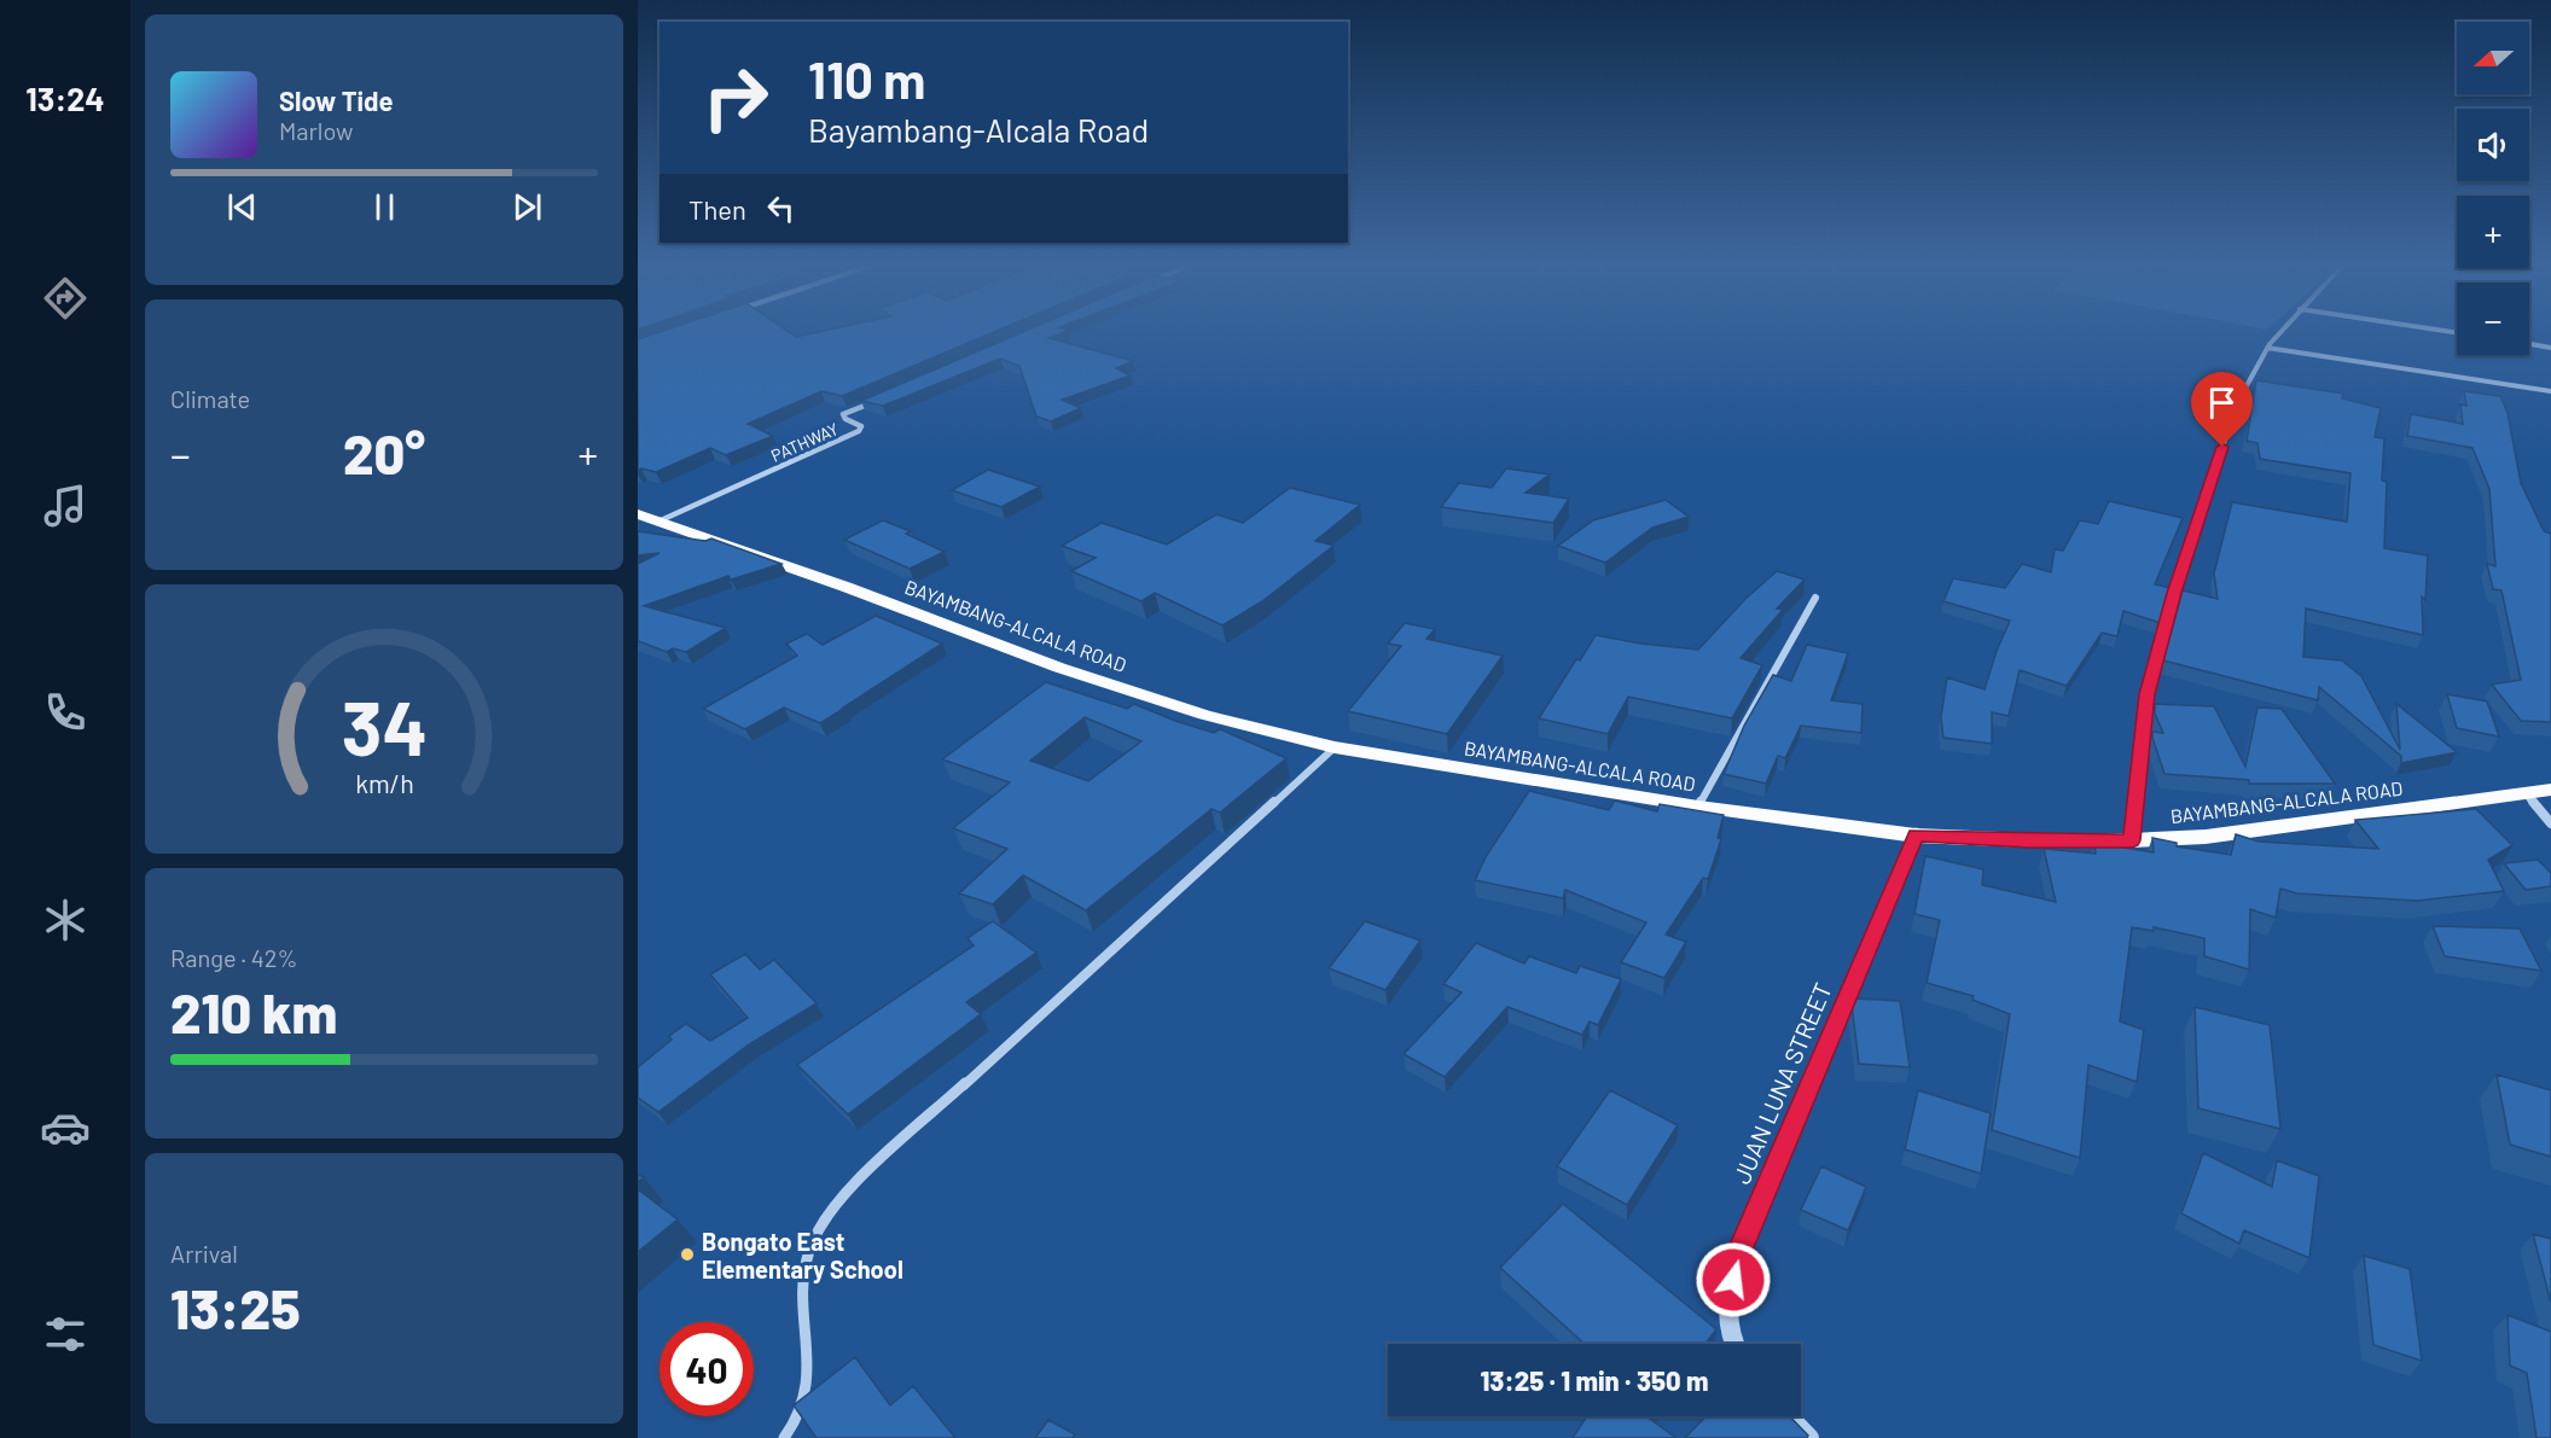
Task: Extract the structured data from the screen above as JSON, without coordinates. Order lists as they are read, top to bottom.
{
  "streets": {
    "main road": ["BAYAMBANG-ALCALA ROAD"],
    "street": ["PATHWAY", "JUAN LUNA STREET"]
  },
  "crossings": [
    ["PATHWAY", "BAYAMBANG-ALCALA ROAD"],
    ["BAYAMBANG-ALCALA ROAD", "JUAN LUNA STREET"]
  ],
  "places": ["Bongato East Elementary School"],
  "north": "left",
  "page": {
    "tabs": "13:24",
    "map_buttons": ["+", "−"],
    "turn": ["110 m", "Bayambang-Alcala Road"],
    "song": ["Slow Tide", "Marlow"],
    "then": "Then",
    "tile": [
      "Climate",
      ["Range · 42%", "210 km"],
      ["Arrival", "13:25"]
    ],
    "heat": ["−", "20°", "+"],
    "limit": "40",
    "trip": "13:25 · 1 min · 350 m",
    "gauge": ["34", "km/h"]
  }
}
